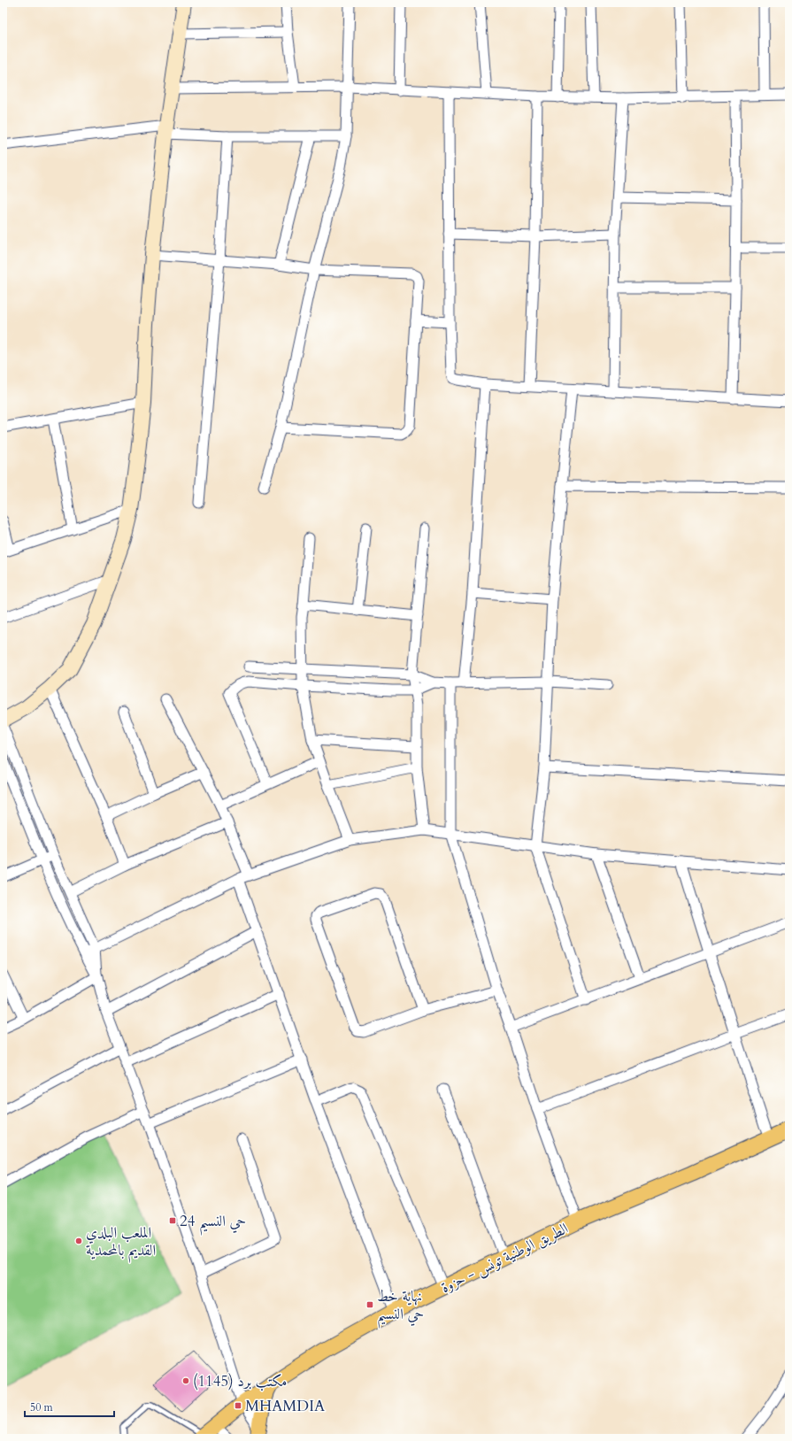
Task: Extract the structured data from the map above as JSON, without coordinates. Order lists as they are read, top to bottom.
{
  "streets": {
    "main road": ["الطريق الوطنية تونس - حزوة"]
  },
  "places": {
    "transit": ["حي النسيم 24", "نهاية خط حي النسيم", "MHAMDIA"],
    "other": ["الملعب البلدي القديم بالمحمدية", "مكتب برد (1145)"]
  },
  "scale_bar": "50 m"
}
